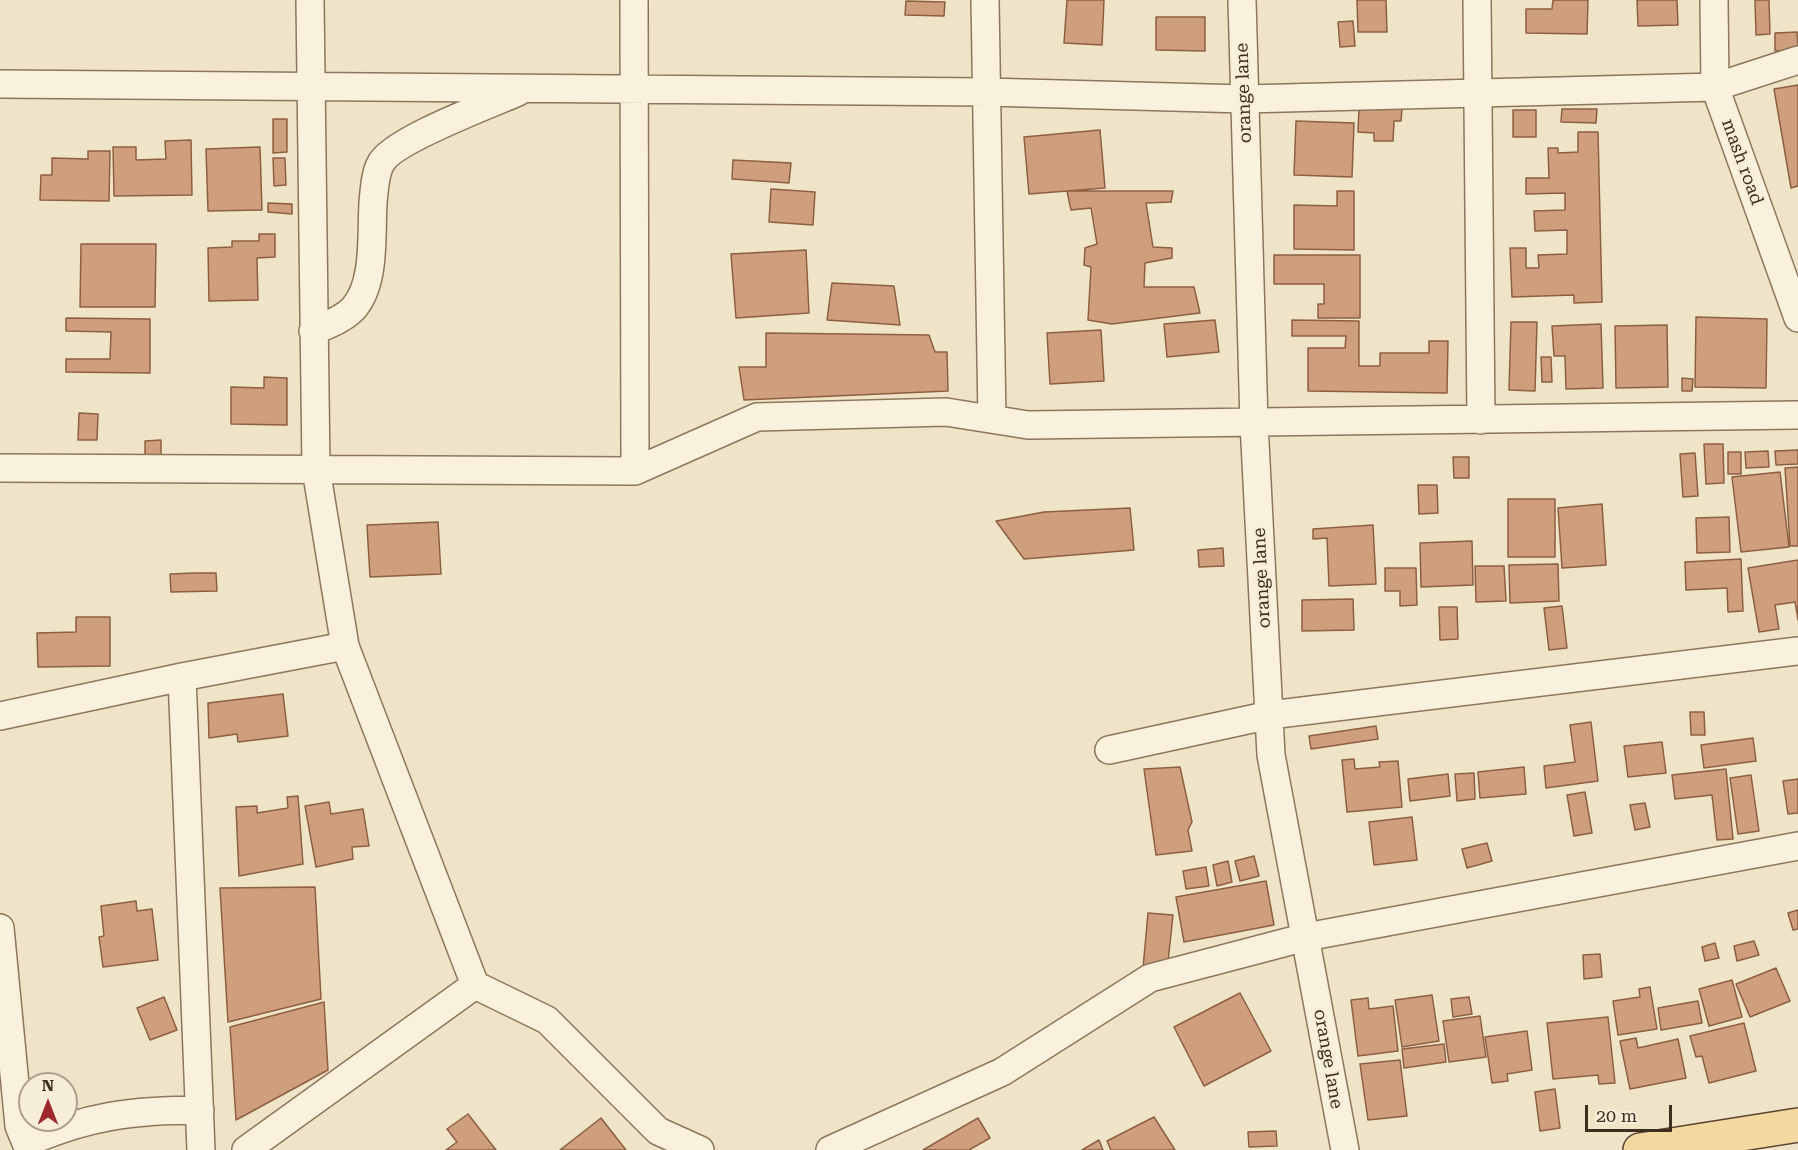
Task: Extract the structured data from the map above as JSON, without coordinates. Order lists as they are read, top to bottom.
{
  "streets": {
    "street": ["orange lane", "mash road"]
  },
  "scale_bar": "20 m",
  "north": "top"
}
